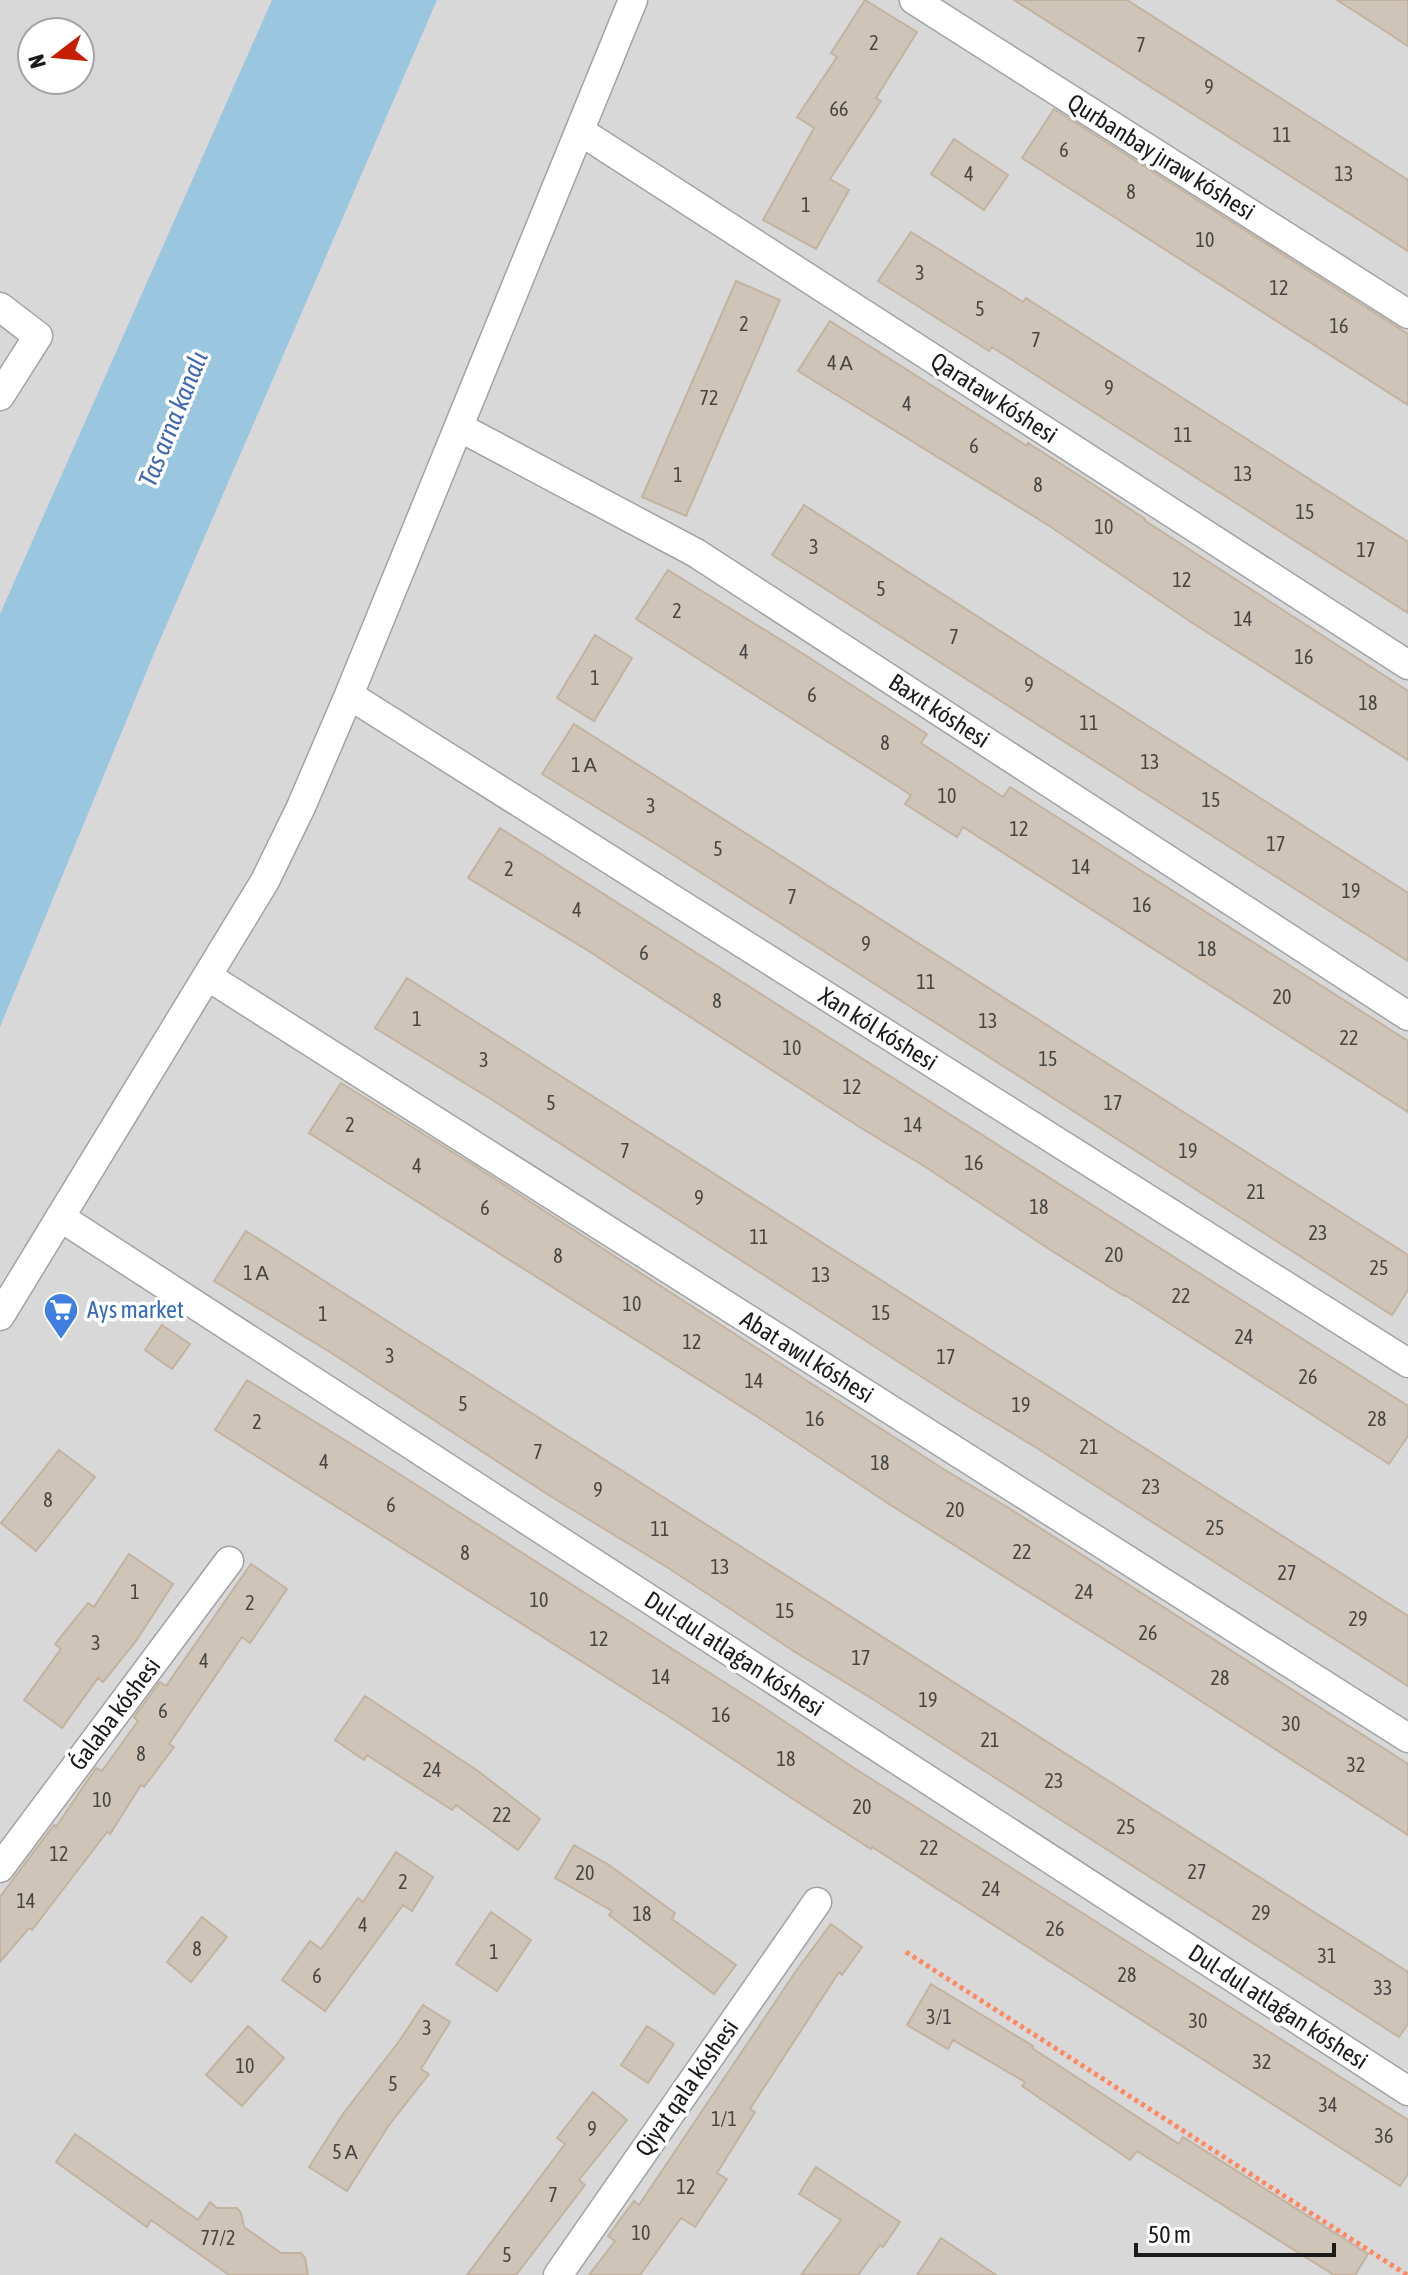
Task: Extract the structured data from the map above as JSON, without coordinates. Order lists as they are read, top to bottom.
{
  "streets": {
    "street": [
      "Qurbanbay jıraw kóshesi",
      "Qarataw kóshesi",
      "Baxıt kóshesi",
      "Xan kól kóshesi",
      "Abat awıl kóshesi",
      "Dul-dul atlaǵan kóshesi",
      "Ǵalaba kóshesi",
      "Qiyat qala kóshesi"
    ]
  },
  "water": ["Tas arna kanalı"],
  "places": {
    "supermarket": ["Ays market"]
  },
  "house_numbers": [
    "2",
    "7",
    "9",
    "66",
    "11",
    "6",
    "4",
    "13",
    "8",
    "1",
    "10",
    "3",
    "12",
    "5",
    "2",
    "16",
    "7",
    "4 А",
    "9",
    "72",
    "4",
    "11",
    "6",
    "13",
    "1",
    "8",
    "15",
    "10",
    "3",
    "17",
    "12",
    "5",
    "2",
    "14",
    "7",
    "4",
    "16",
    "1",
    "9",
    "6",
    "18",
    "11",
    "8",
    "13",
    "1 А",
    "10",
    "15",
    "3",
    "12",
    "17",
    "5",
    "14",
    "2",
    "19",
    "7",
    "16",
    "4",
    "9",
    "18",
    "6",
    "11",
    "20",
    "8",
    "1",
    "13",
    "22",
    "10",
    "15",
    "3",
    "12",
    "5",
    "17",
    "2",
    "14",
    "7",
    "19",
    "16",
    "4",
    "21",
    "9",
    "18",
    "6",
    "23",
    "11",
    "20",
    "8",
    "25",
    "1 А",
    "13",
    "22",
    "10",
    "15",
    "1",
    "24",
    "12",
    "3",
    "17",
    "26",
    "14",
    "5",
    "19",
    "16",
    "28",
    "2",
    "21",
    "7",
    "4",
    "18",
    "23",
    "9",
    "8",
    "6",
    "20",
    "25",
    "11",
    "22",
    "8",
    "13",
    "27",
    "1",
    "24",
    "10",
    "2",
    "15",
    "29",
    "26",
    "12",
    "3",
    "17",
    "4",
    "14",
    "28",
    "19",
    "6",
    "16",
    "30",
    "21",
    "8",
    "18",
    "32",
    "24",
    "23",
    "10",
    "20",
    "22",
    "25",
    "22",
    "12",
    "27",
    "20",
    "2",
    "24",
    "14",
    "29",
    "18",
    "4",
    "26",
    "8",
    "1",
    "31",
    "28",
    "6",
    "33",
    "3/1",
    "30",
    "3",
    "32",
    "10",
    "5",
    "34",
    "1/1",
    "9",
    "36",
    "5 А",
    "12",
    "7",
    "10",
    "77/2",
    "5"
  ],
  "scale_bar": "50 m",
  "north": "left"
}
